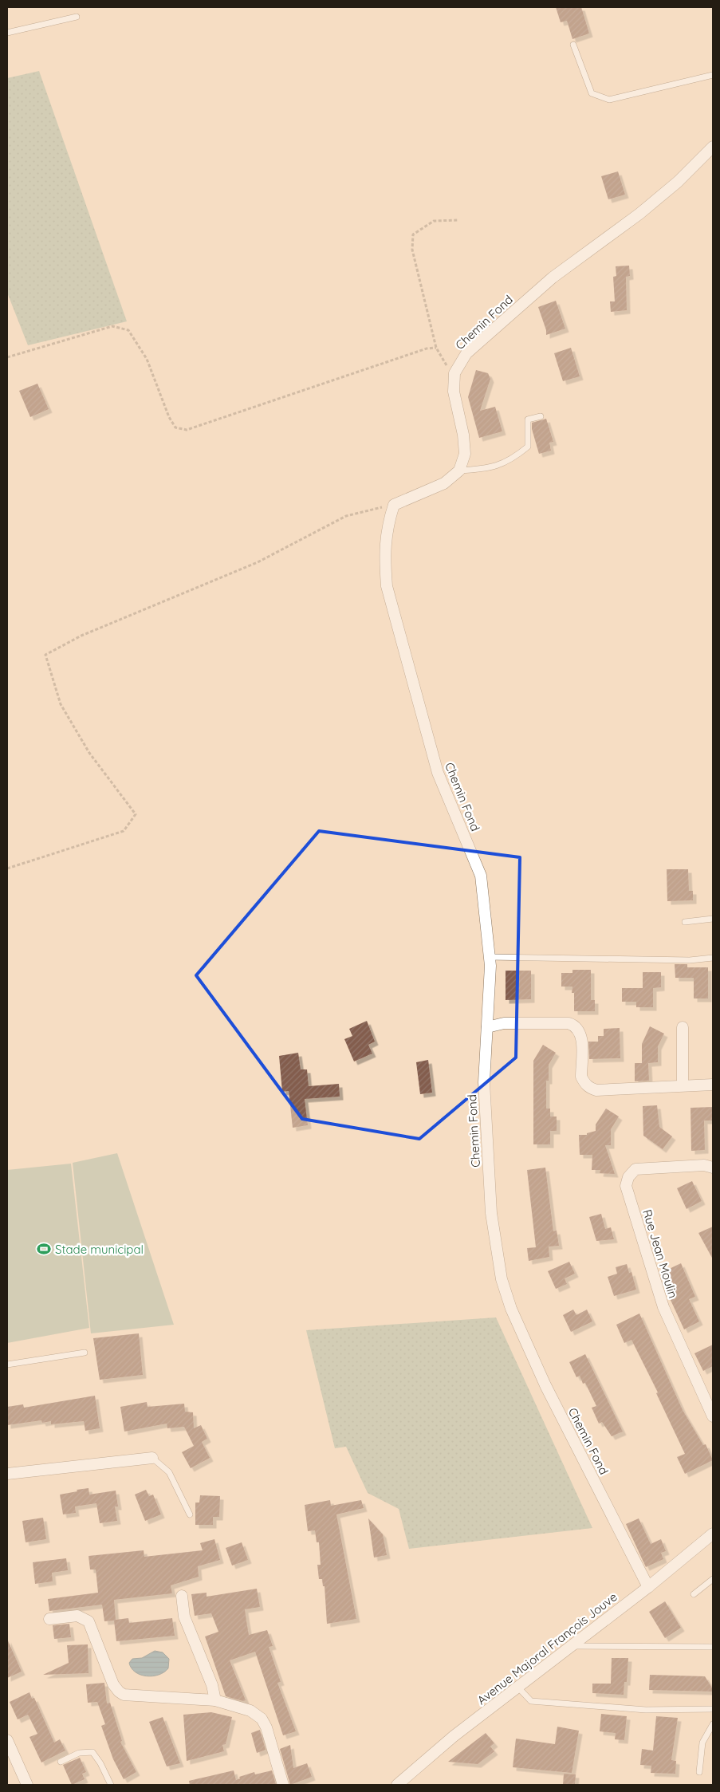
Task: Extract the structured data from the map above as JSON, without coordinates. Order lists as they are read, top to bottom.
{
  "streets": {
    "street": ["Chemin Fond", "Rue Jean Moulin", "Avenue Majoral François Jouve"]
  },
  "crossings": [
    ["Chemin Fond", "Avenue Majoral François Jouve"]
  ],
  "places": {
    "sports": ["Stade municipal"]
  }
}
